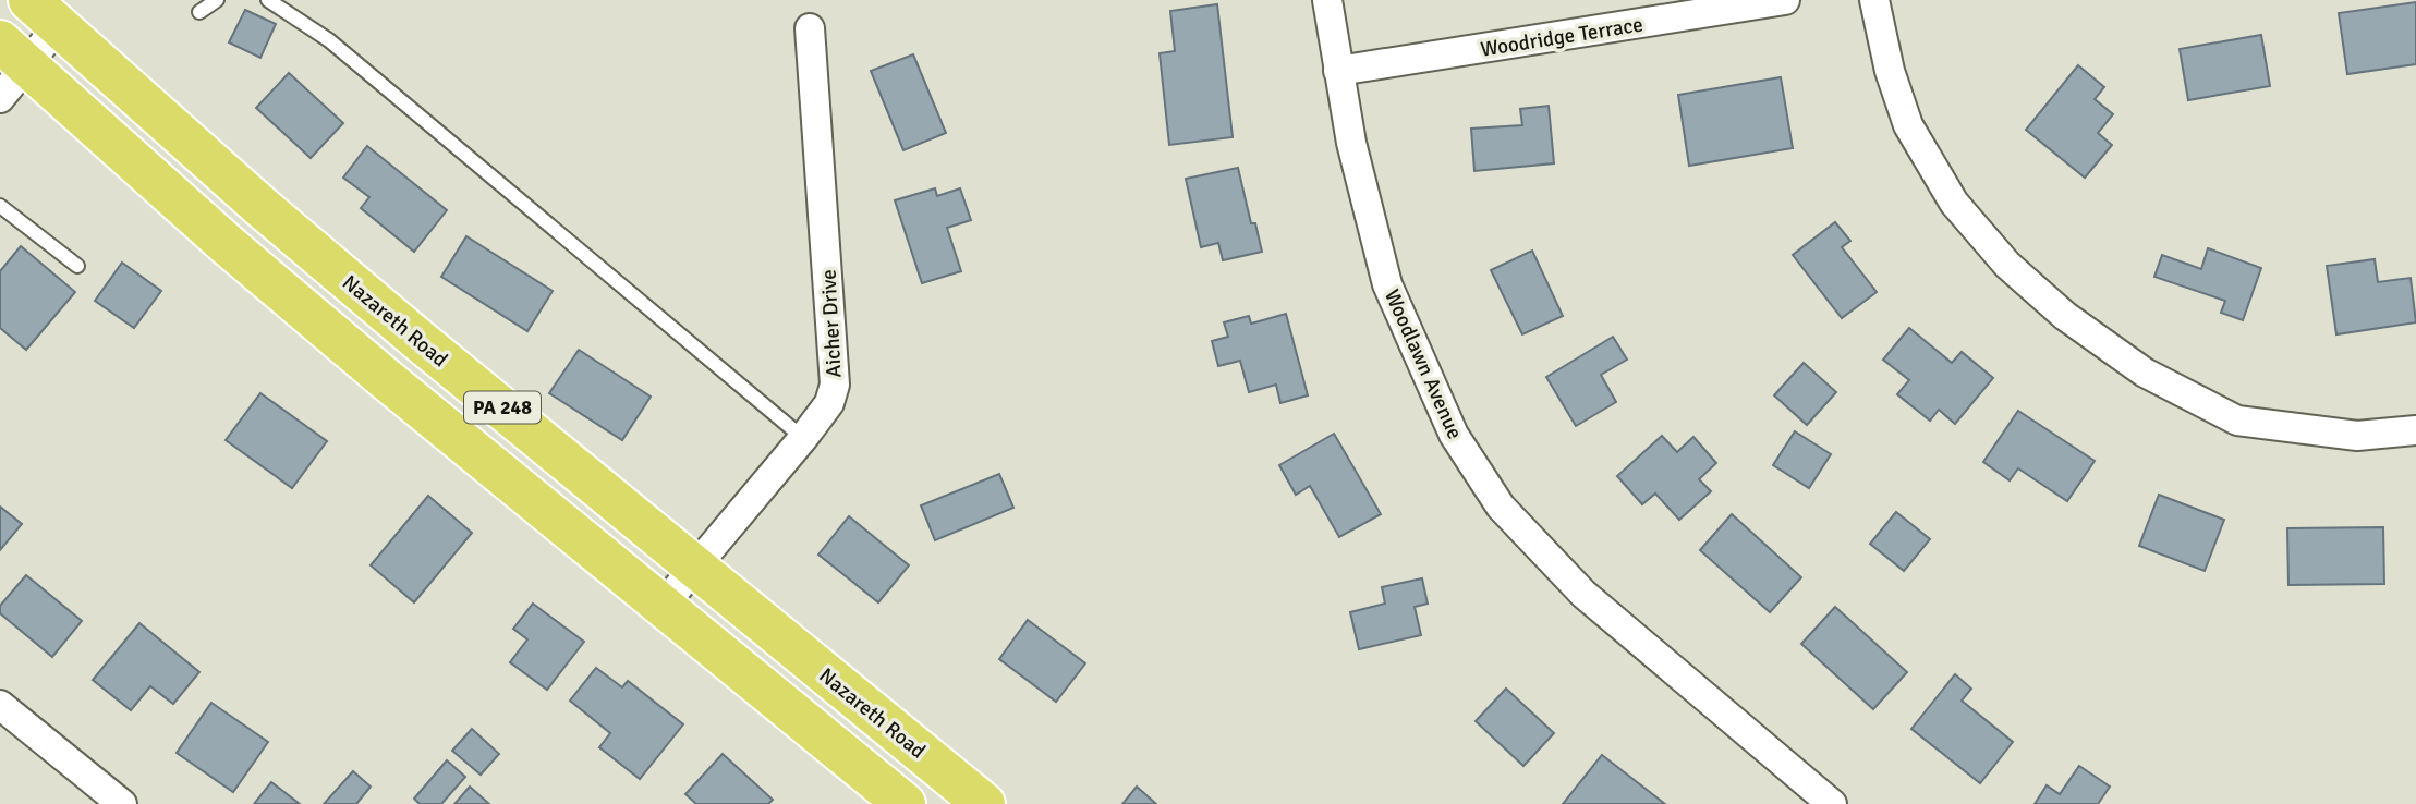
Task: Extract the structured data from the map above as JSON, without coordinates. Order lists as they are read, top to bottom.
{
  "streets": {
    "highway": ["Nazareth Road", "PA 248"],
    "street": ["Woodridge Terrace", "Aicher Drive", "Woodlawn Avenue"]
  },
  "crossings": [
    ["Woodridge Terrace", "Woodlawn Avenue"],
    ["Nazareth Road", "Aicher Drive"],
    ["Aicher Drive", "PA 248"]
  ]
}
